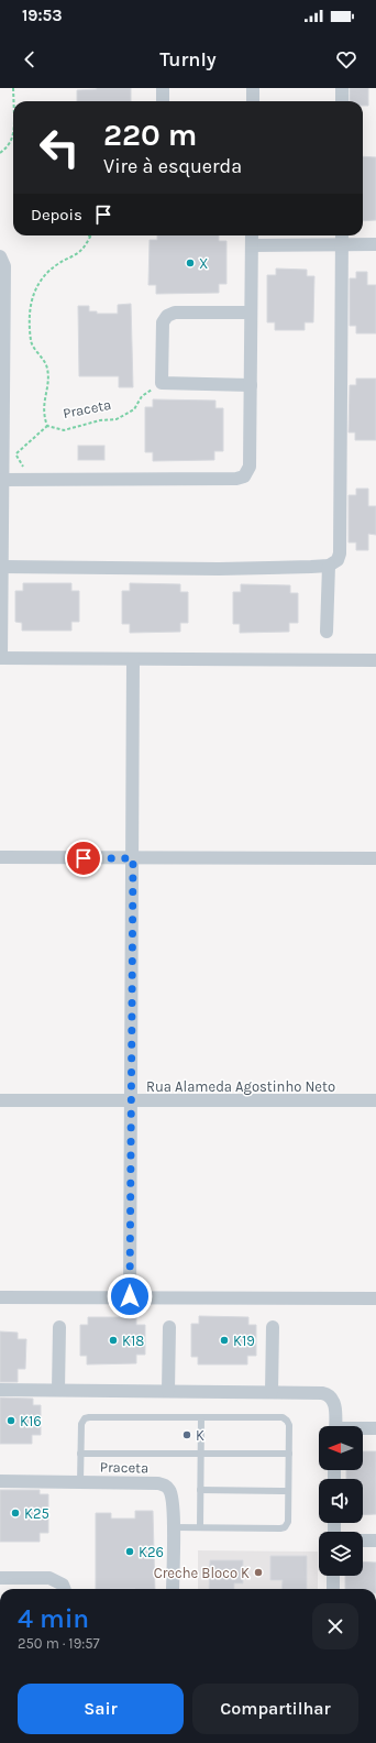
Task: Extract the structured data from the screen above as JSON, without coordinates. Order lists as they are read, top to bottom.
{
  "streets": {
    "street": ["Praceta", "Rua Alameda Agostinho Neto"]
  },
  "places": [
    "X",
    "K18",
    "K19",
    "K16",
    "K",
    "K25",
    "K26",
    "Creche Bloco K"
  ],
  "north": "left",
  "page": {
    "status": "19:53",
    "header": "Turnly",
    "turn": ["220 m", "Vire à esquerda"],
    "then": "Depois",
    "heading": ["4 min", "250 m · 19:57"],
    "buttons": ["Sair", "Compartilhar"]
  }
}
